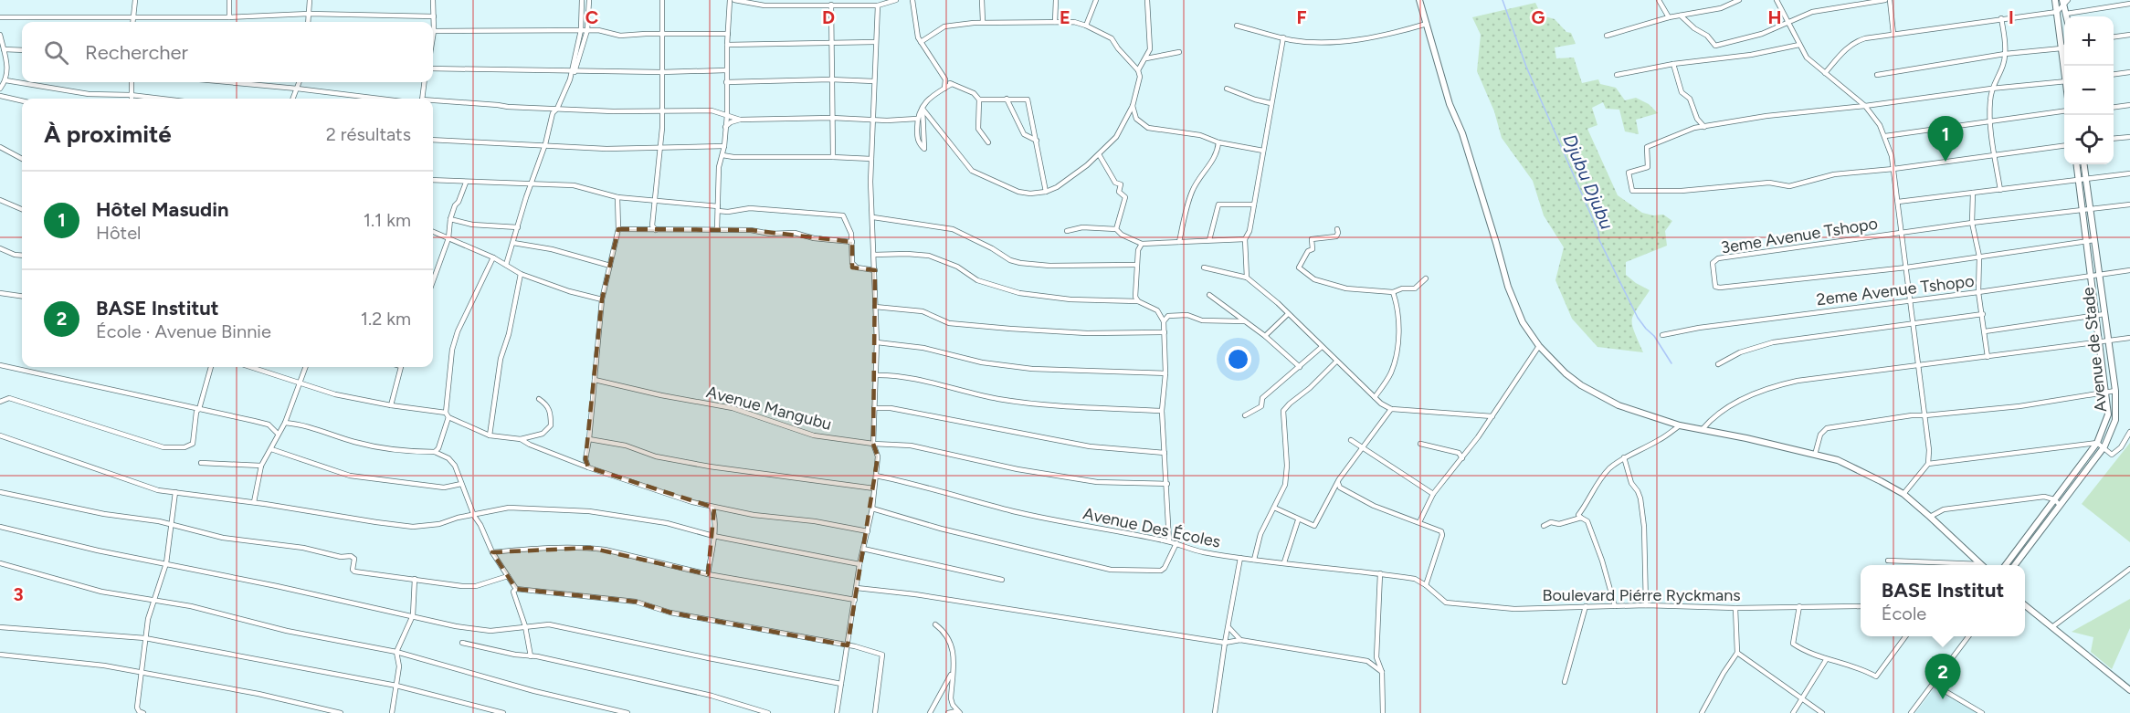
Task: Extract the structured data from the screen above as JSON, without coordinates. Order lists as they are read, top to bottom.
{
  "streets": {
    "street": [
      "3eme Avenue Tshopo",
      "2eme Avenue Tshopo",
      "Avenue de Stade",
      "Avenue Mangubu",
      "Avenue Des Écoles",
      "Boulevard Piérre Ryckmans"
    ]
  },
  "crossings": [
    ["3eme Avenue Tshopo", "Avenue de Stade"],
    ["2eme Avenue Tshopo", "Avenue de Stade"],
    ["Avenue Des Écoles", "Boulevard Piérre Ryckmans"]
  ],
  "water": ["Djubu Djubu"],
  "page": {
    "map_buttons": ["+", "−"],
    "search": "Rechercher",
    "heading": ["À proximité", "2 résultats"],
    "pins": ["1", "2"],
    "list": [
      {
        "mark": "1",
        "name": "Hôtel Masudin",
        "note": "Hôtel",
        "value": "1.1 km"
      },
      {
        "mark": "2",
        "name": "BASE Institut",
        "note": "École · Avenue Binnie",
        "value": "1.2 km"
      }
    ],
    "popup": ["BASE Institut", "École"]
  },
  "grid": {
    "columns": [
      "C",
      "D",
      "E",
      "F",
      "G",
      "H",
      "I"
    ],
    "rows": ["3"]
  }
}
